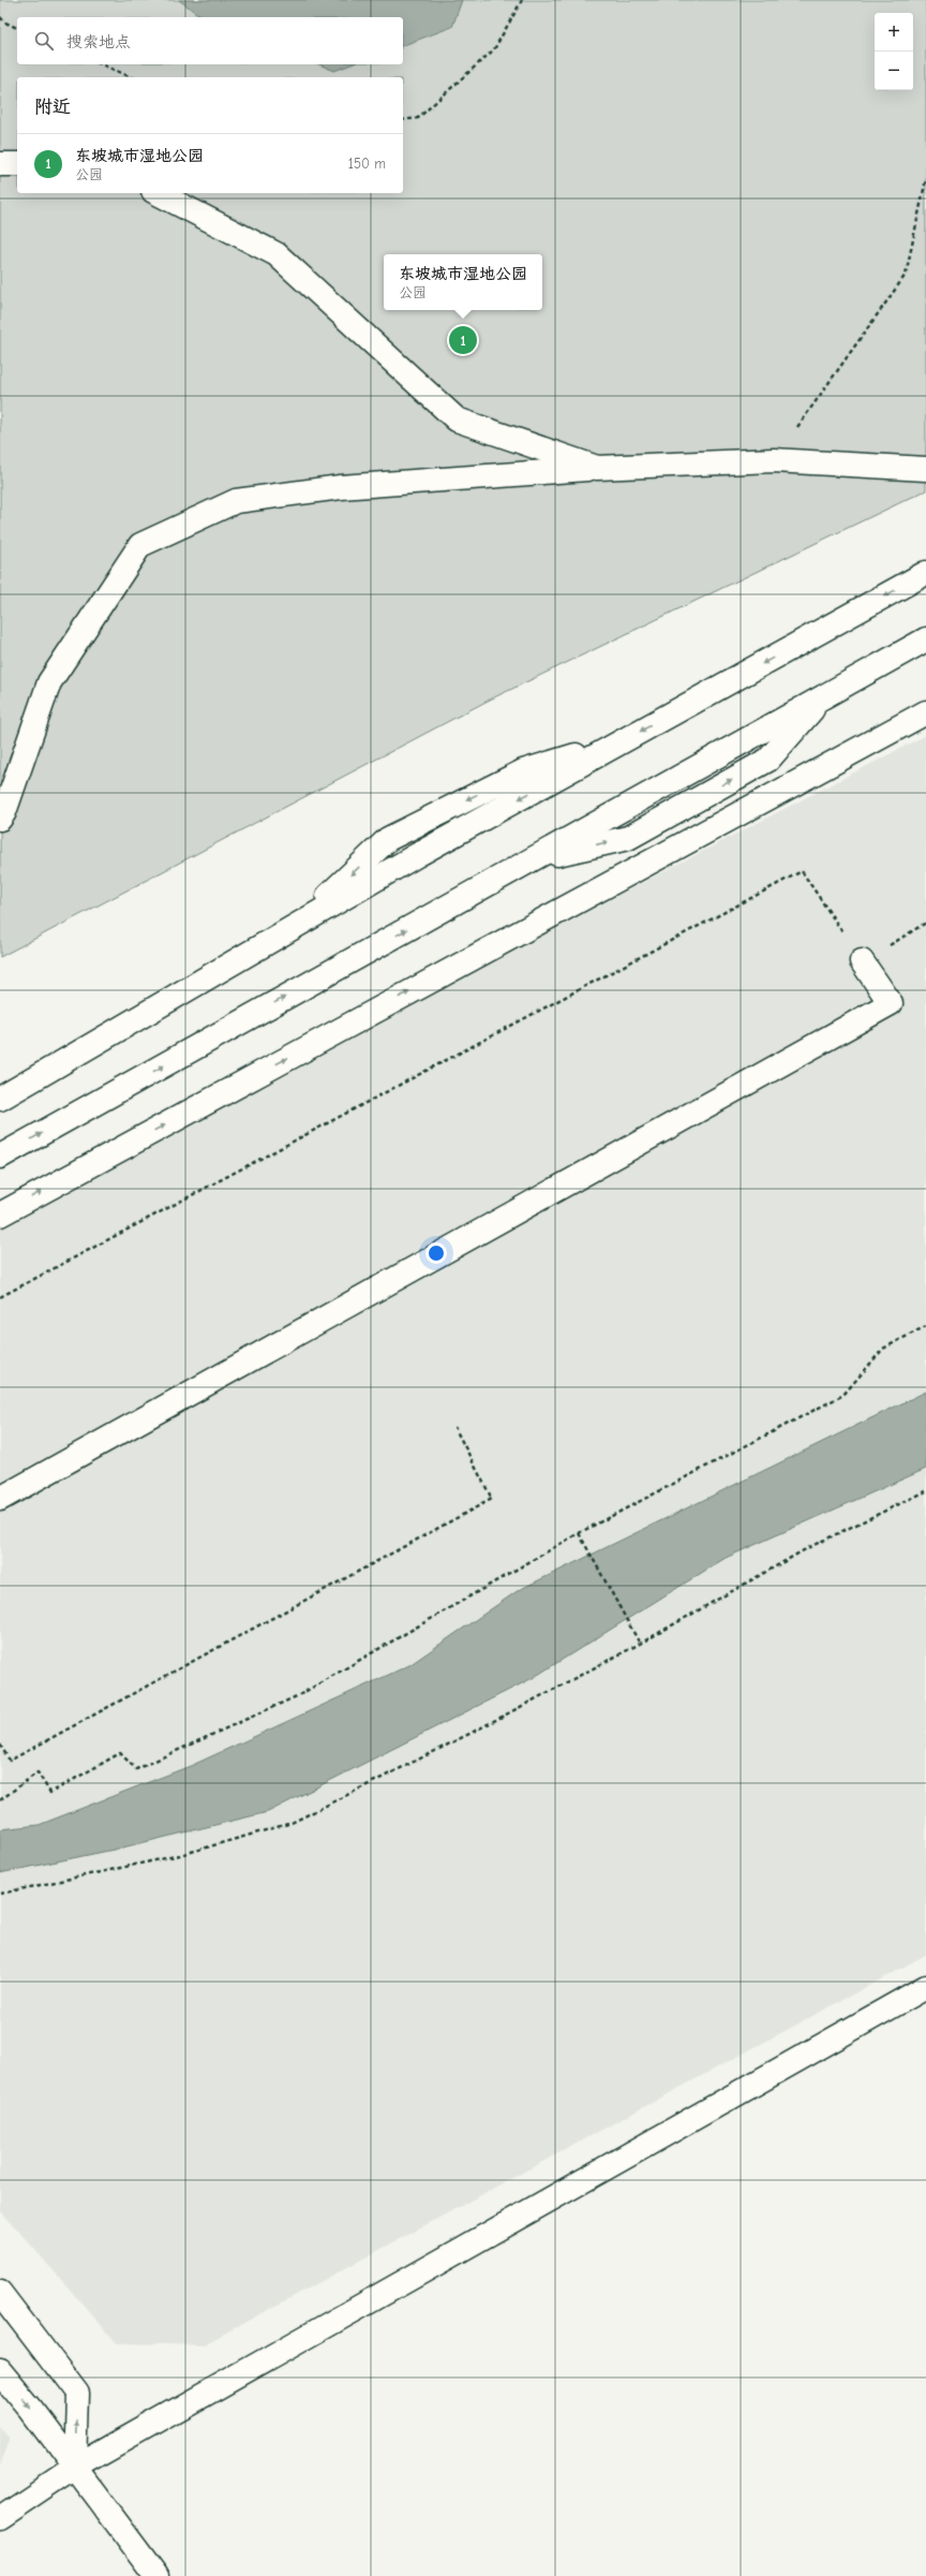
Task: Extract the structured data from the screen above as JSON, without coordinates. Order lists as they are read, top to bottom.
{
  "page": {
    "map_buttons": ["+", "−"],
    "search": "搜索地点",
    "heading": "附近",
    "list": [
      {
        "mark": "1",
        "name": "东坡城市湿地公园",
        "note": "公园",
        "value": "150 m"
      }
    ],
    "popup": ["东坡城市湿地公园", "公园"],
    "pins": "1"
  }
}
